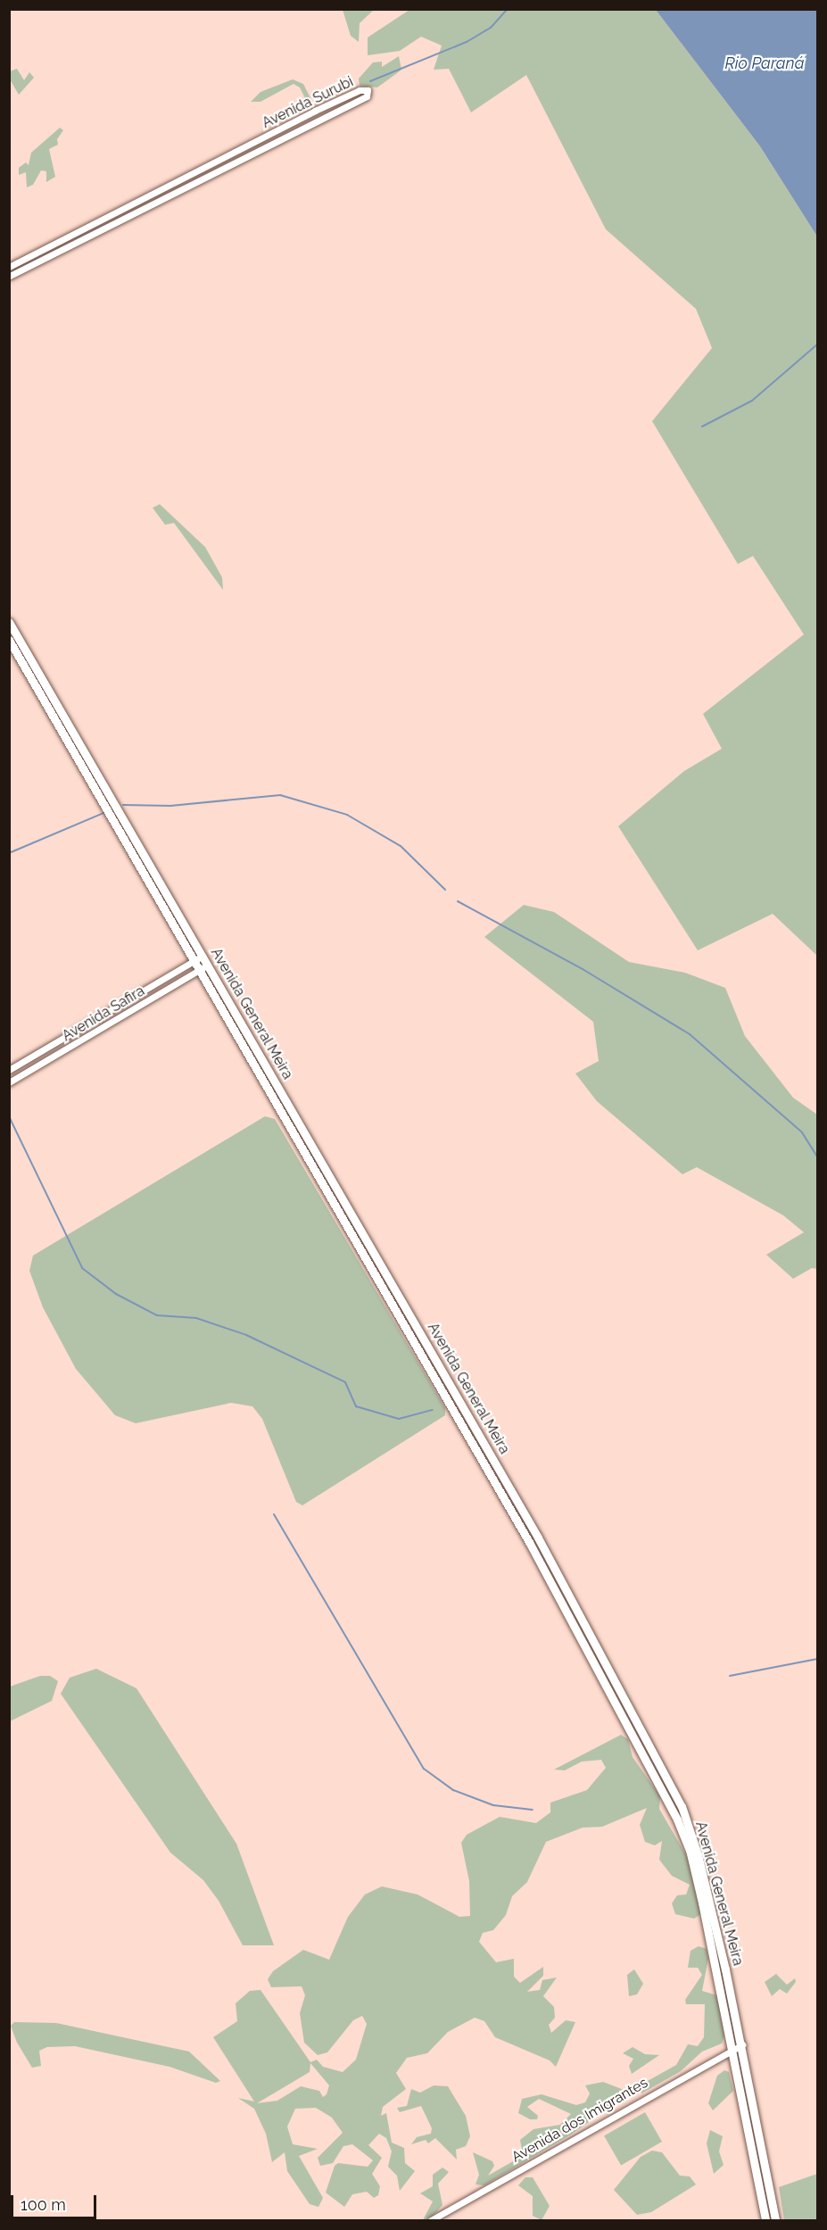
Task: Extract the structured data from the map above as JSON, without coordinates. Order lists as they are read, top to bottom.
{
  "streets": {
    "main road": ["Avenida General Meira"],
    "street": ["Avenida Surubi", "Avenida Safira", "Avenida dos Imigrantes"]
  },
  "crossings": [
    ["Avenida Safira", "Avenida General Meira"],
    ["Avenida General Meira", "Avenida dos Imigrantes"]
  ],
  "water": ["Rio Paraná"],
  "scale_bar": "100 m"
}
